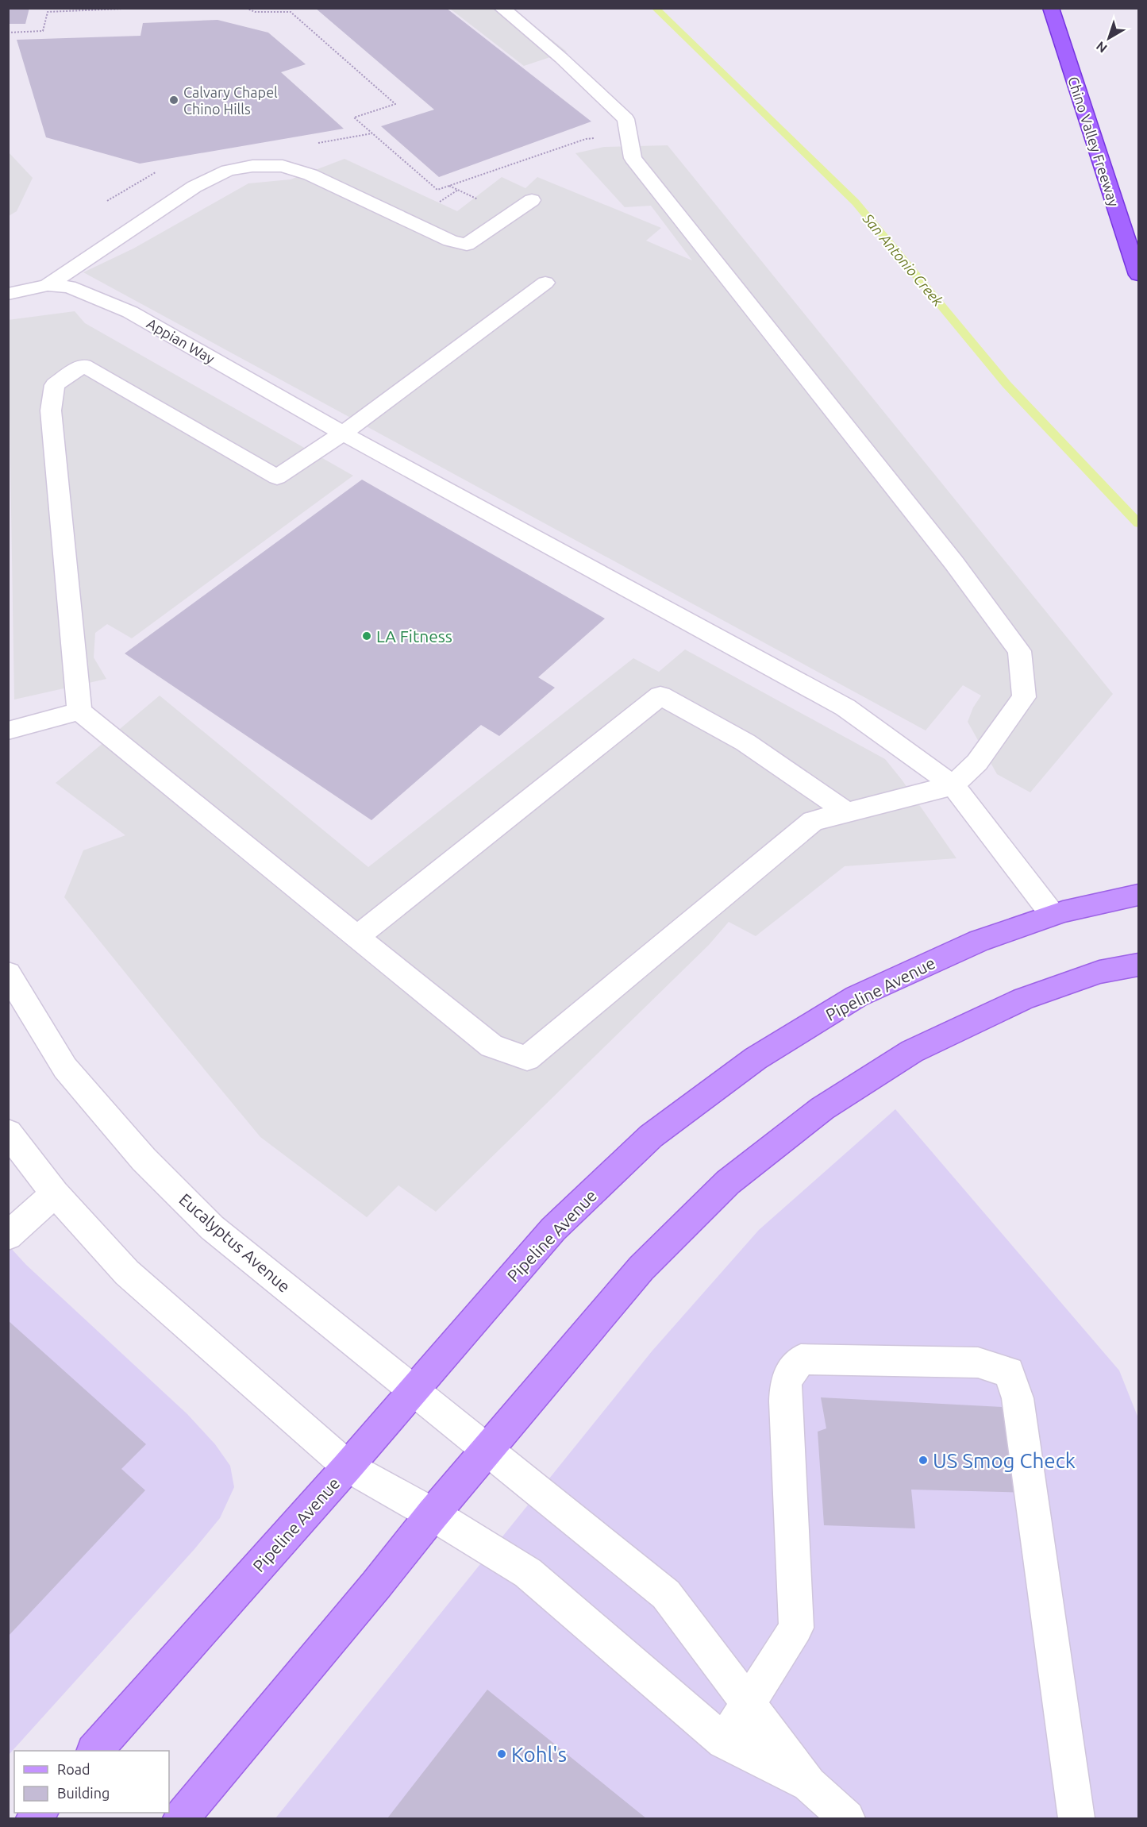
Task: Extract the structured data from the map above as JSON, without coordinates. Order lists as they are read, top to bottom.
{
  "streets": {
    "highway": ["Chino Valley Freeway"],
    "main road": ["Pipeline Avenue"],
    "street": ["Appian Way", "Eucalyptus Avenue"]
  },
  "crossings": [
    ["Appian Way", "Pipeline Avenue"],
    ["Pipeline Avenue", "Eucalyptus Avenue"]
  ],
  "water": ["San Antonio Creek"],
  "places": [
    "Calvary Chapel Chino Hills",
    "LA Fitness",
    "US Smog Check",
    "Kohl's"
  ],
  "legend": ["Road", "Building"],
  "north": "bottom left"
}
